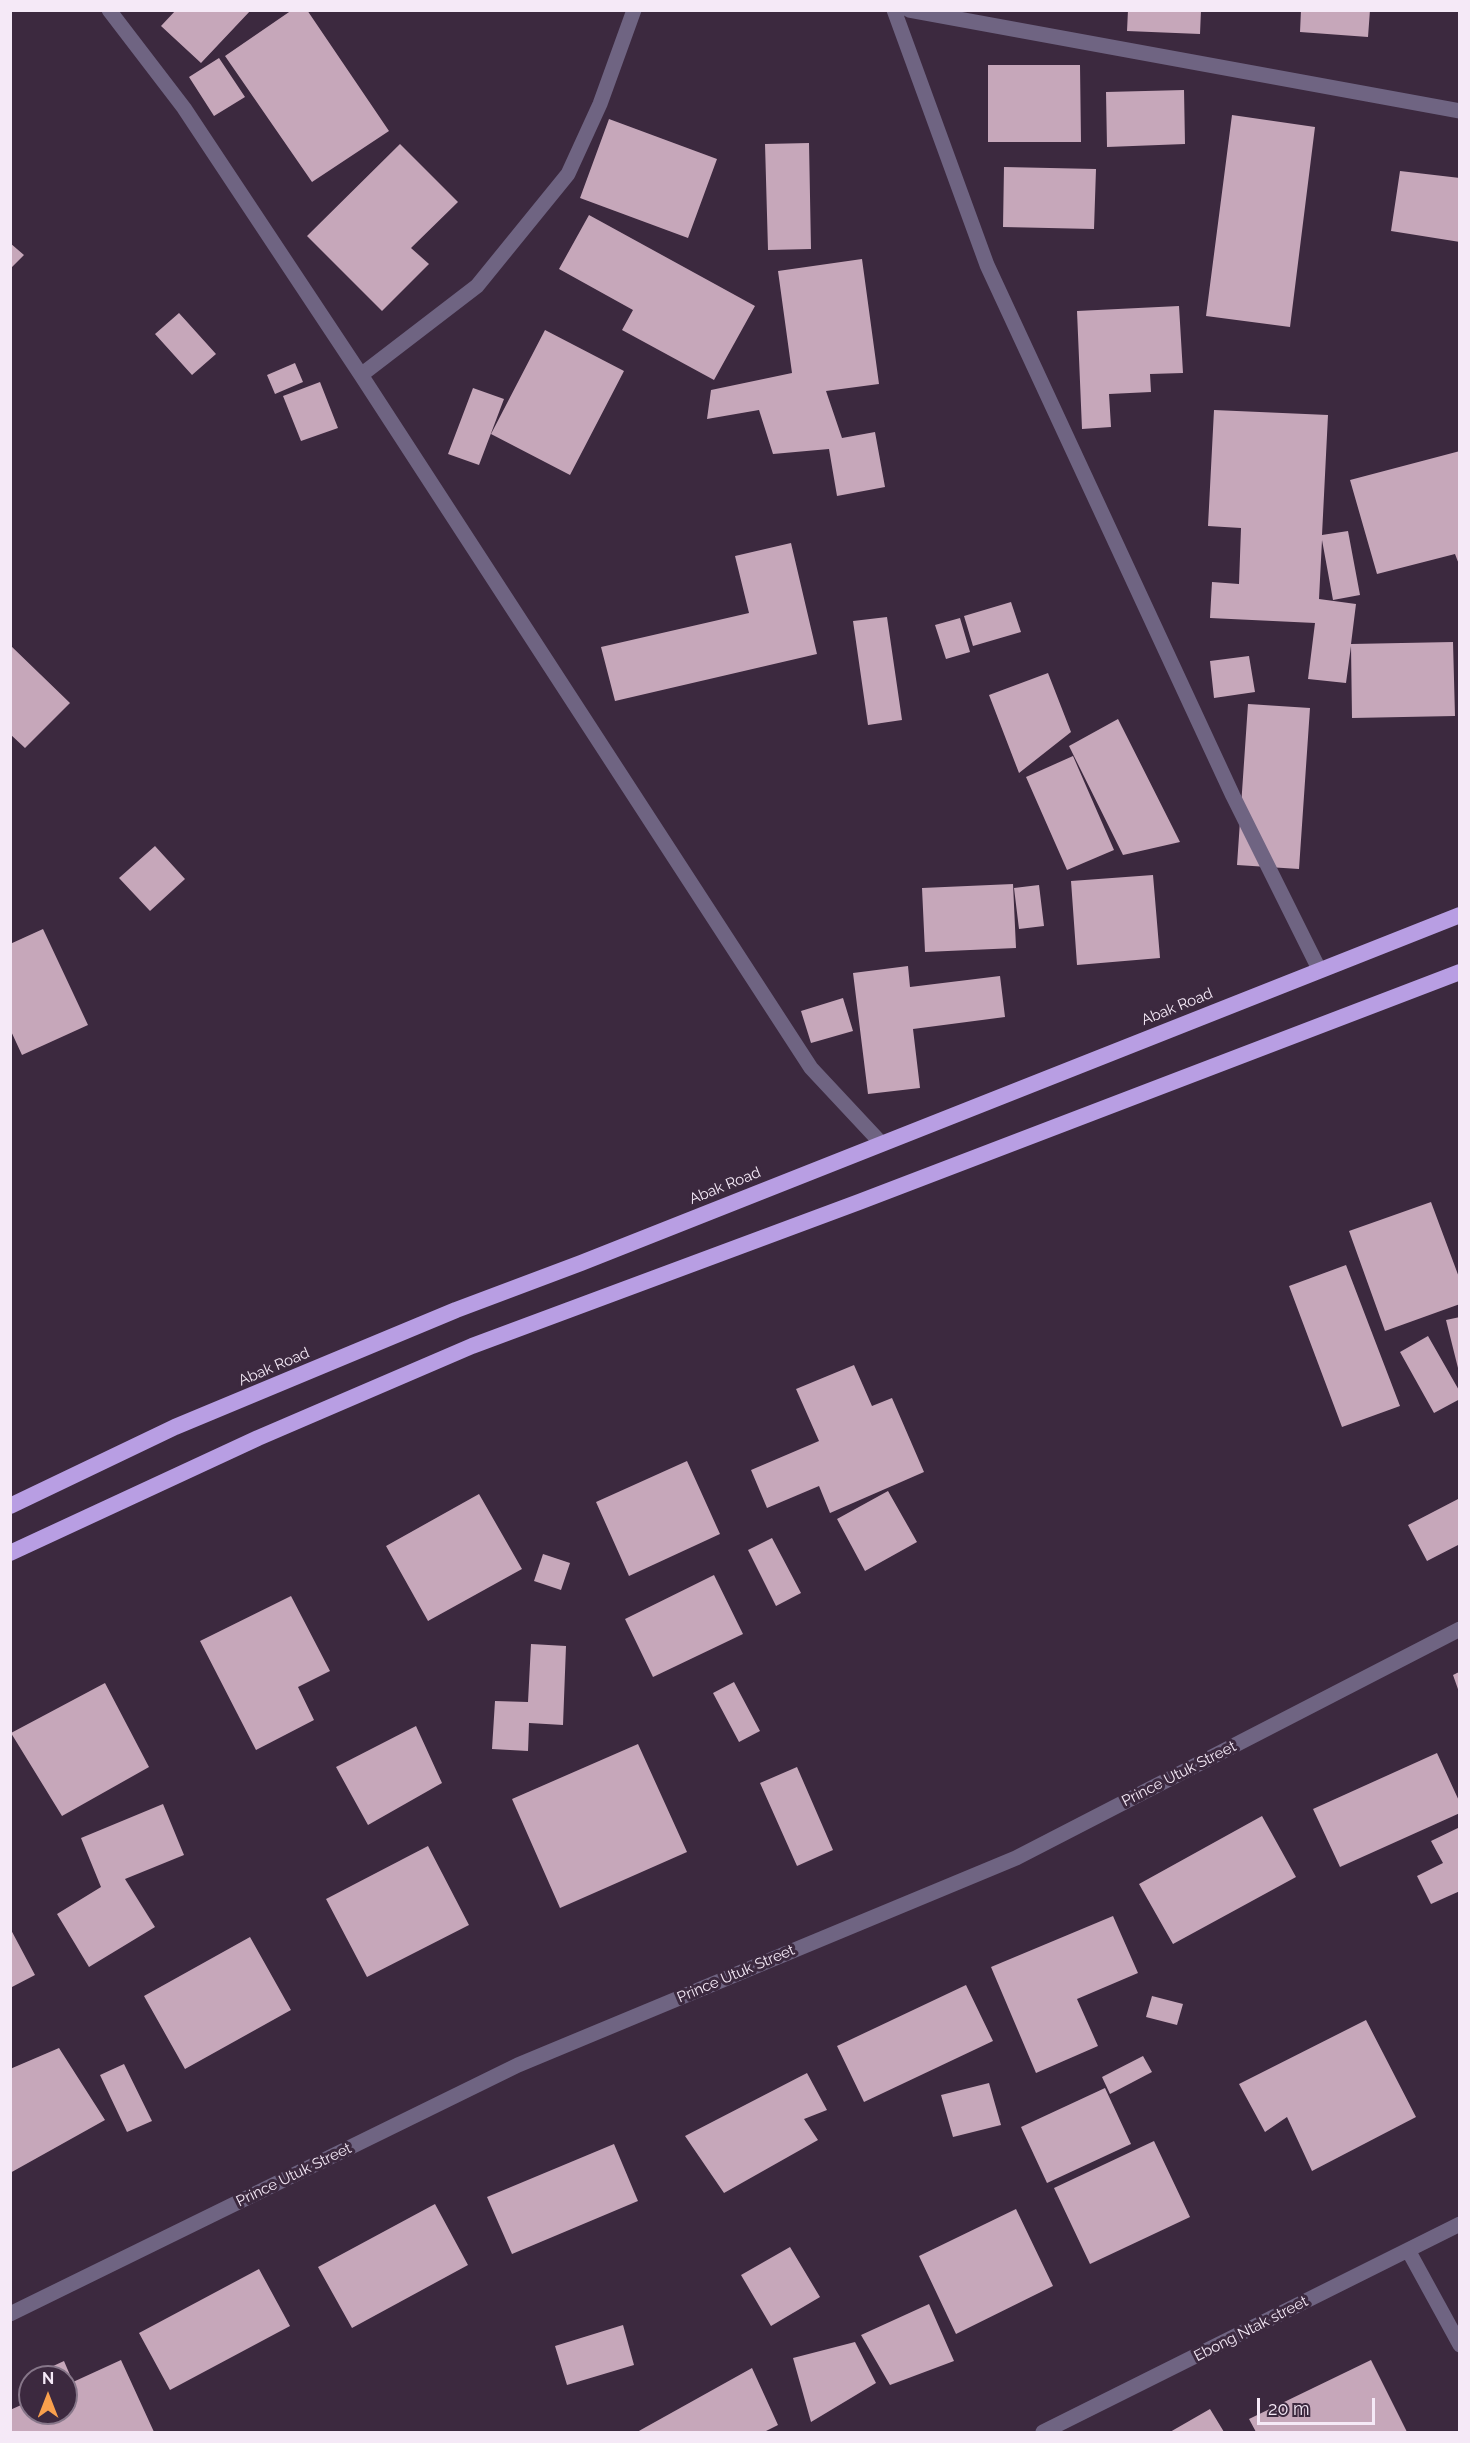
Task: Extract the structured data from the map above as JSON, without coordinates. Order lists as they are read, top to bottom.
{
  "streets": {
    "highway": ["Abak Road"],
    "street": ["Prince Utuk Street", "Ebong Ntak street"]
  },
  "scale_bar": "20 m",
  "north": "top"
}
